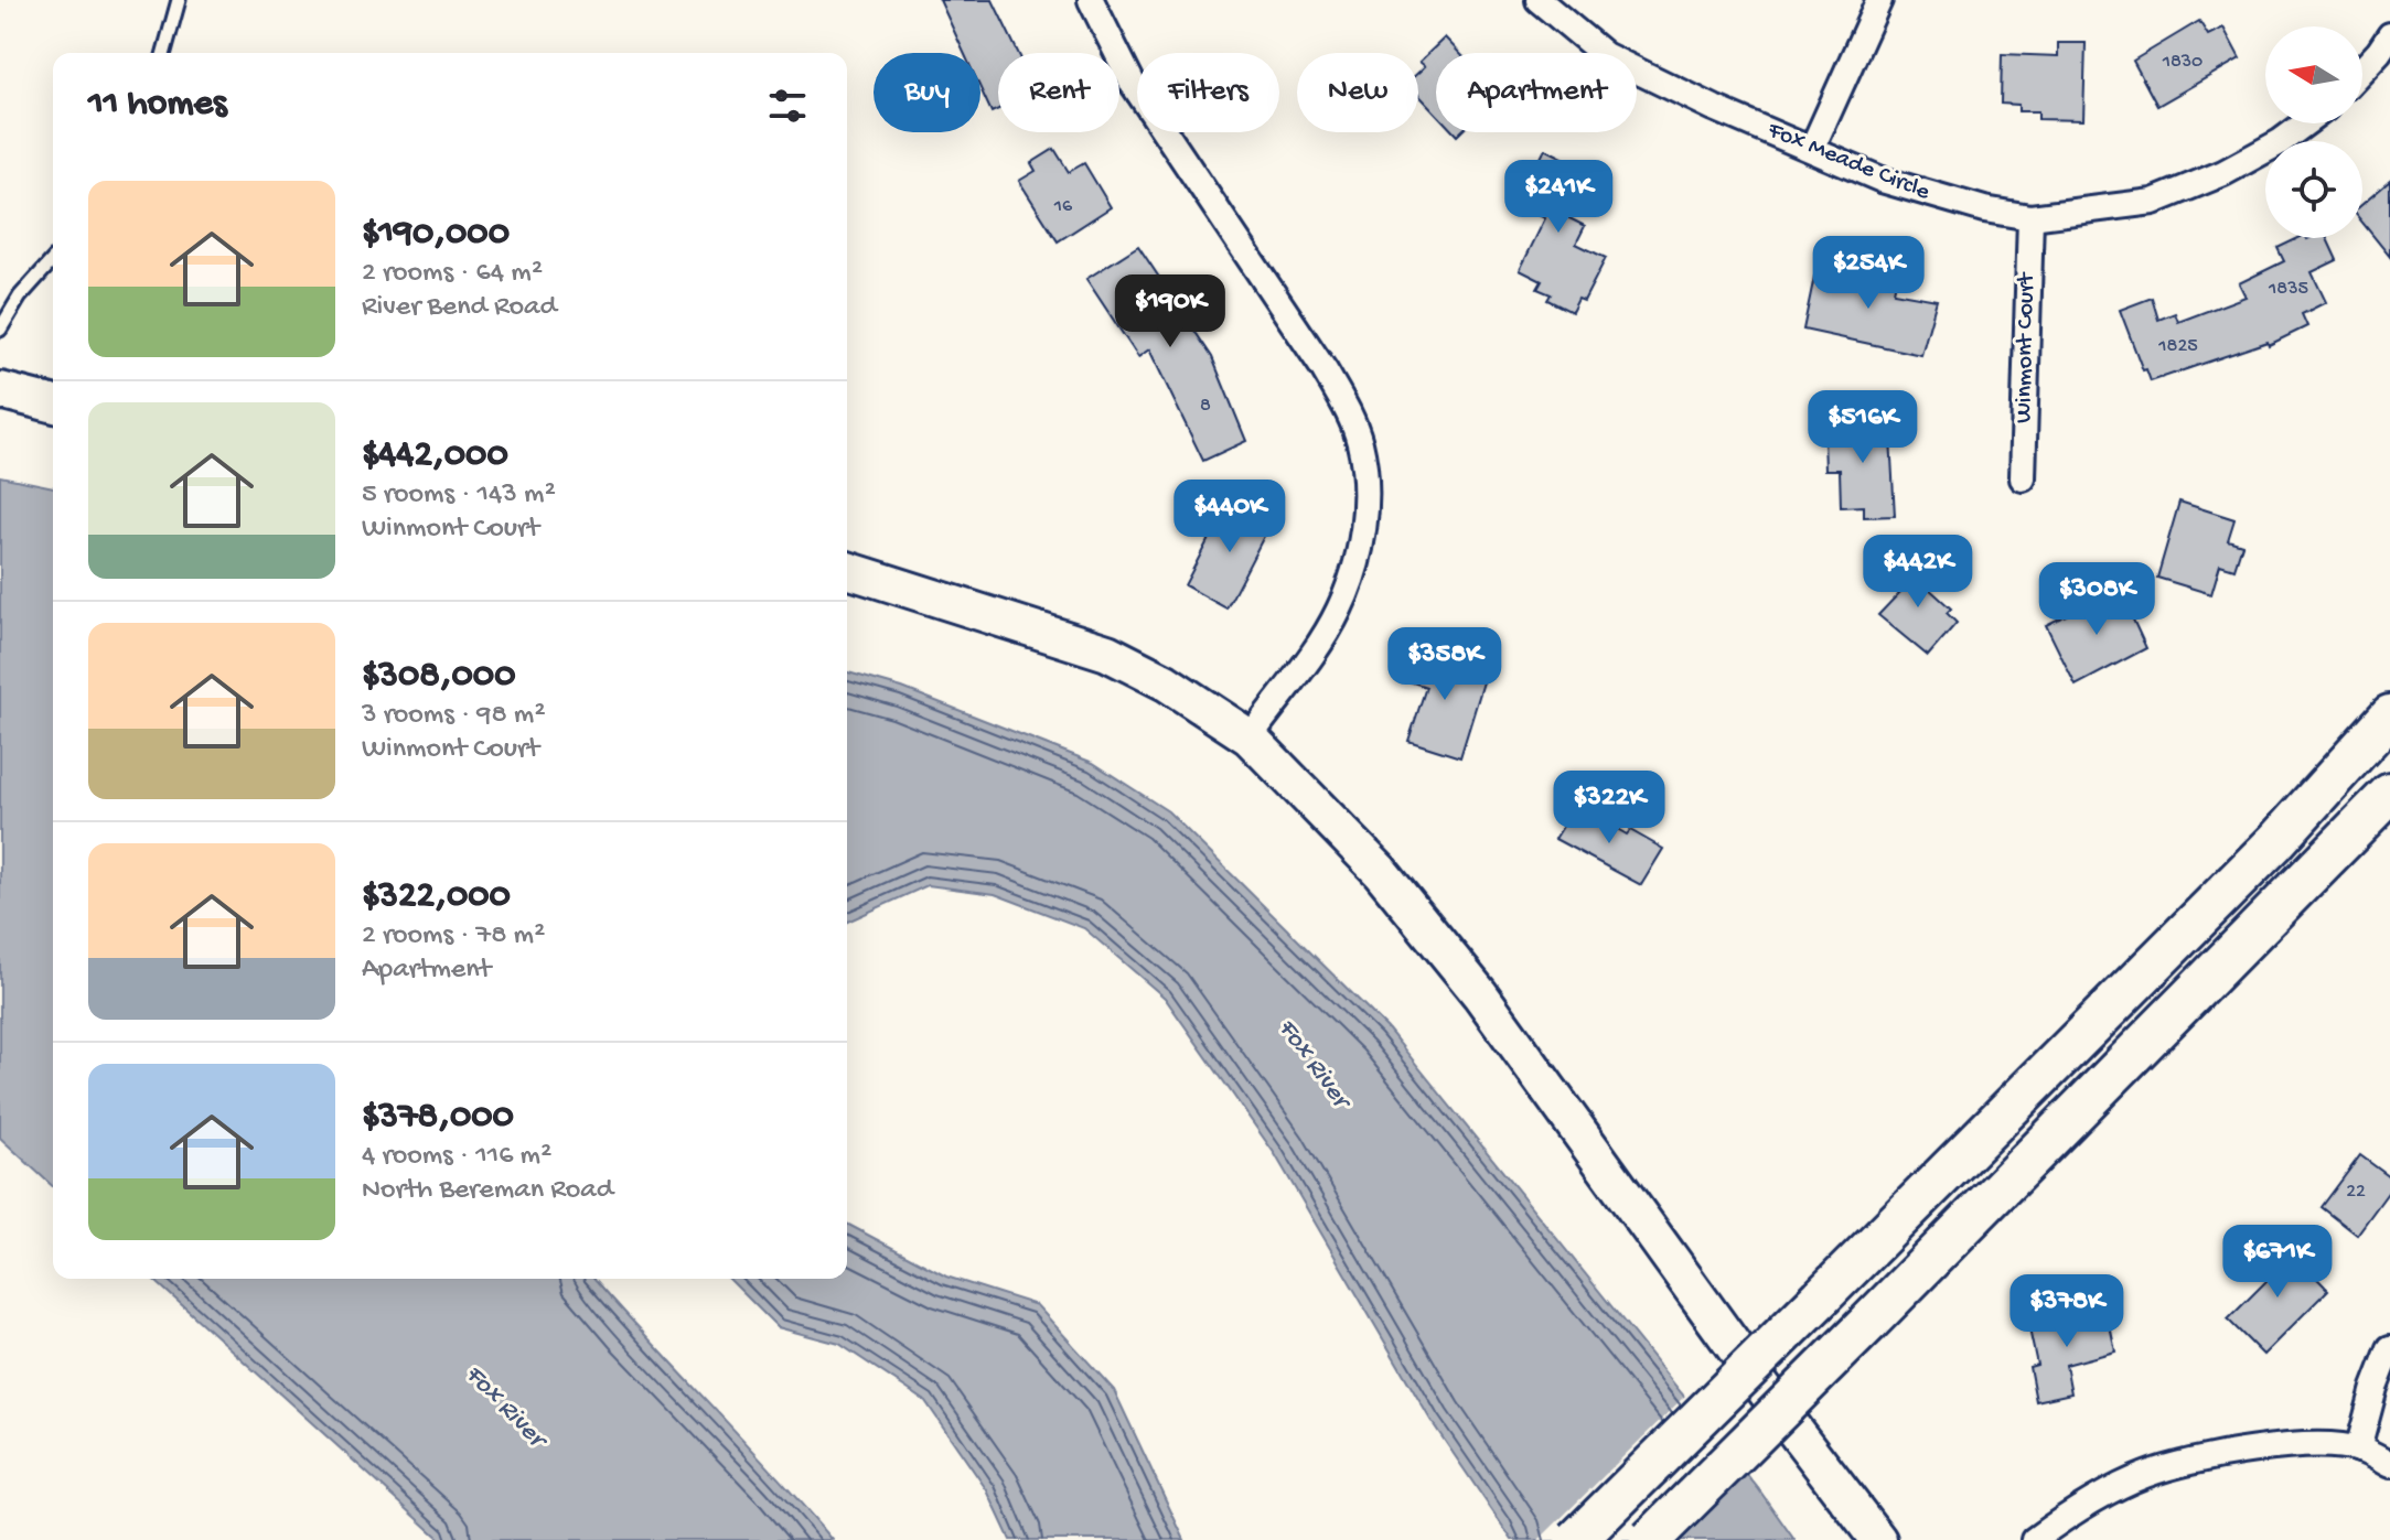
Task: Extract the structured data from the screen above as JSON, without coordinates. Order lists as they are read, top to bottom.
{
  "streets": {
    "street": ["Fox Meade Circle", "Winmont Court"]
  },
  "crossings": [
    ["Fox Meade Circle", "Winmont Court"]
  ],
  "water": ["Fox River"],
  "house_numbers": [
    "1830",
    "16",
    "1835",
    "1825",
    "8",
    "22"
  ],
  "north": "left",
  "page": {
    "chip": [
      "Buy",
      "Rent",
      "Filters",
      "New",
      "Apartment"
    ],
    "heading": "11 homes",
    "list": [
      {
        "name": "$190,000",
        "note": "2 rooms · 64 m² · River Bend Road"
      },
      {
        "name": "$442,000",
        "note": "5 rooms · 143 m² · Winmont Court"
      },
      {
        "name": "$308,000",
        "note": "3 rooms · 98 m² · Winmont Court"
      },
      {
        "name": "$322,000",
        "note": "2 rooms · 78 m² · Apartment"
      },
      {
        "name": "$378,000",
        "note": "4 rooms · 116 m² · North Bereman Road"
      }
    ],
    "price": [
      "$241K",
      "$254K",
      "$190K",
      "$516K",
      "$440K",
      "$442K",
      "$308K",
      "$358K",
      "$322K",
      "$671K",
      "$378K"
    ]
  }
}
